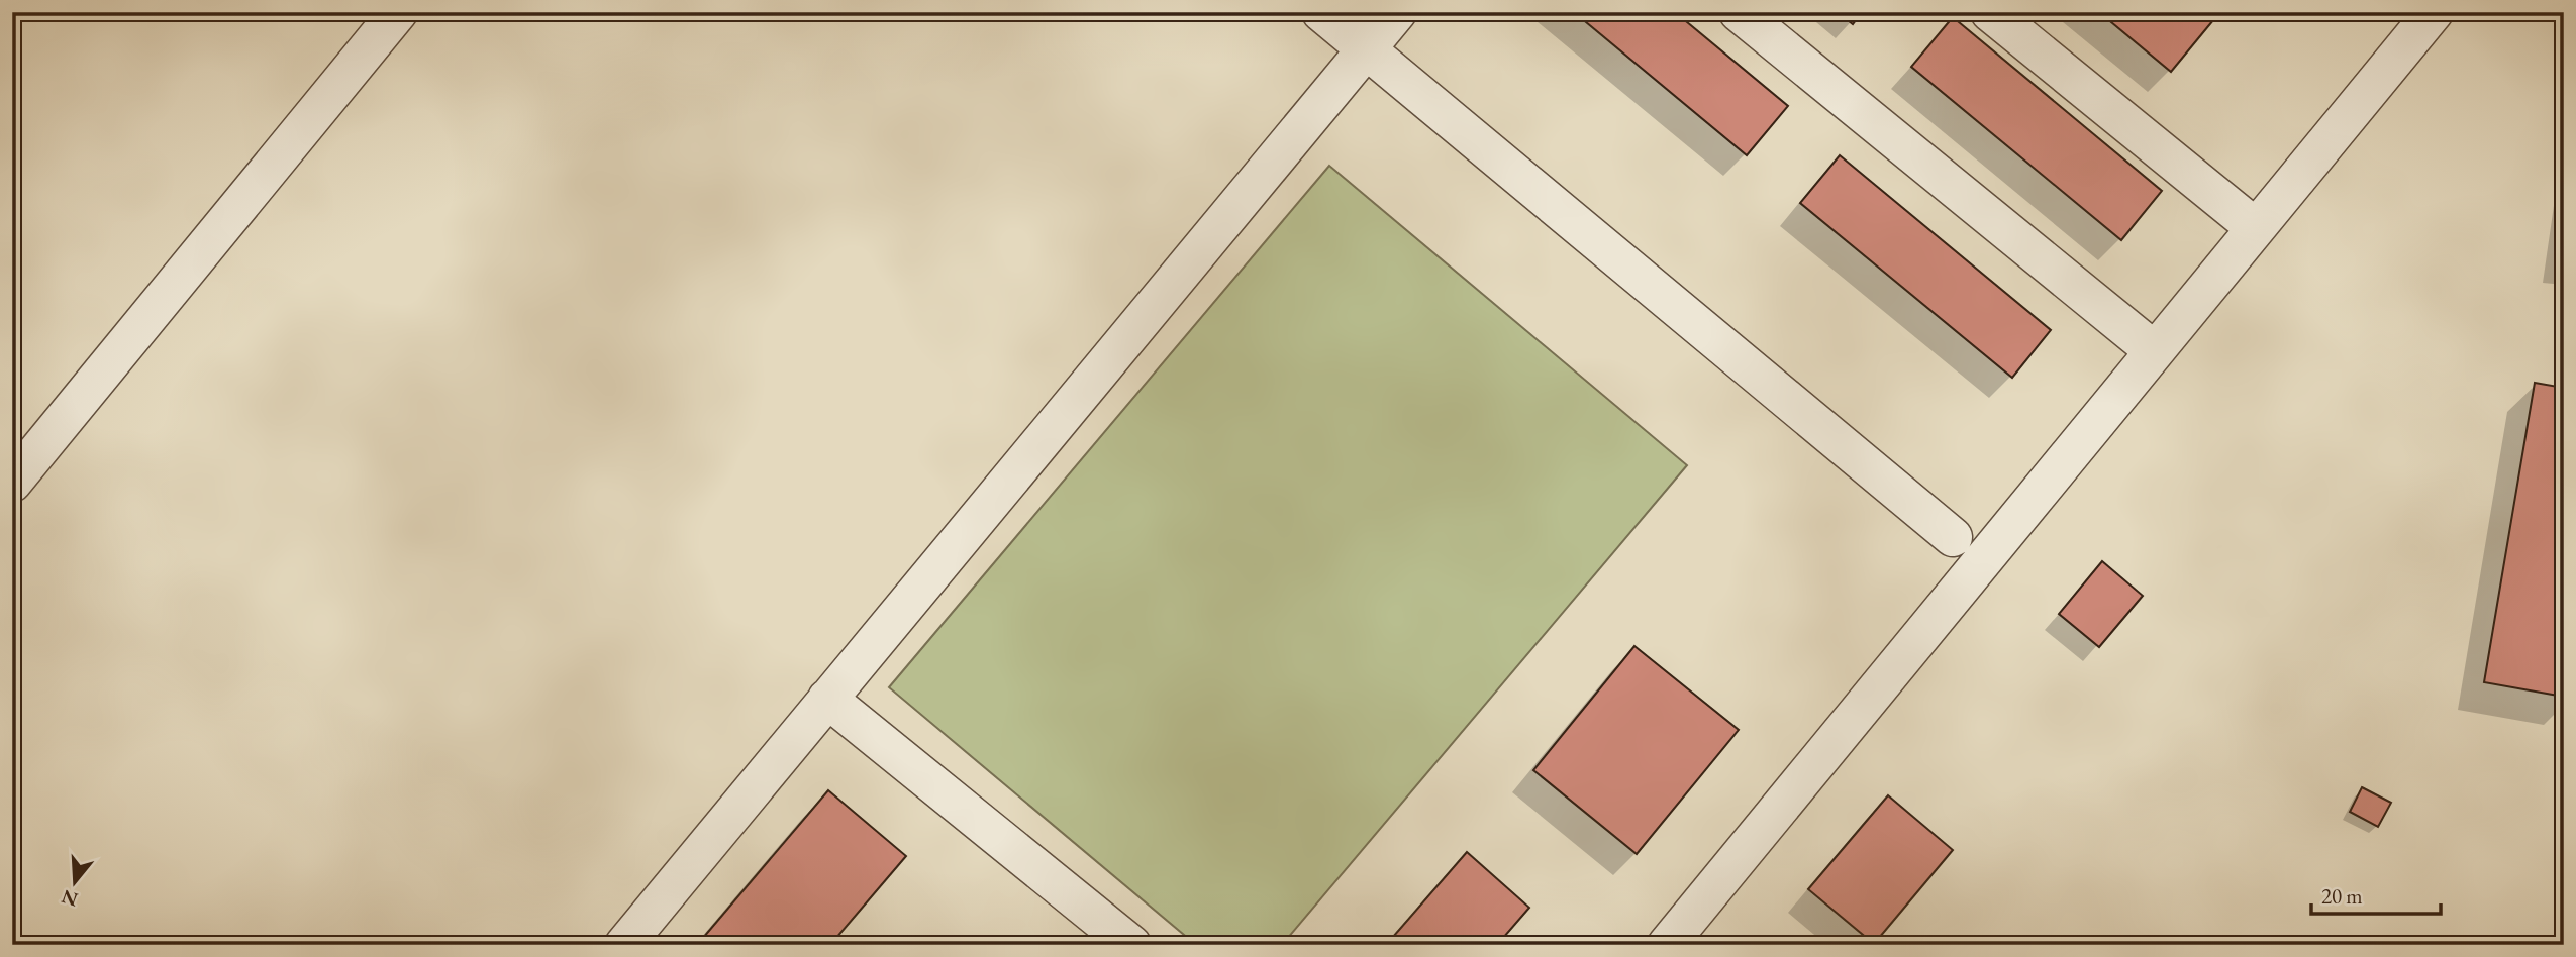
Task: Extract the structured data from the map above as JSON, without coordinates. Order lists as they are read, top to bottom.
{
  "scale_bar": "20 m",
  "north": "bottom"
}
